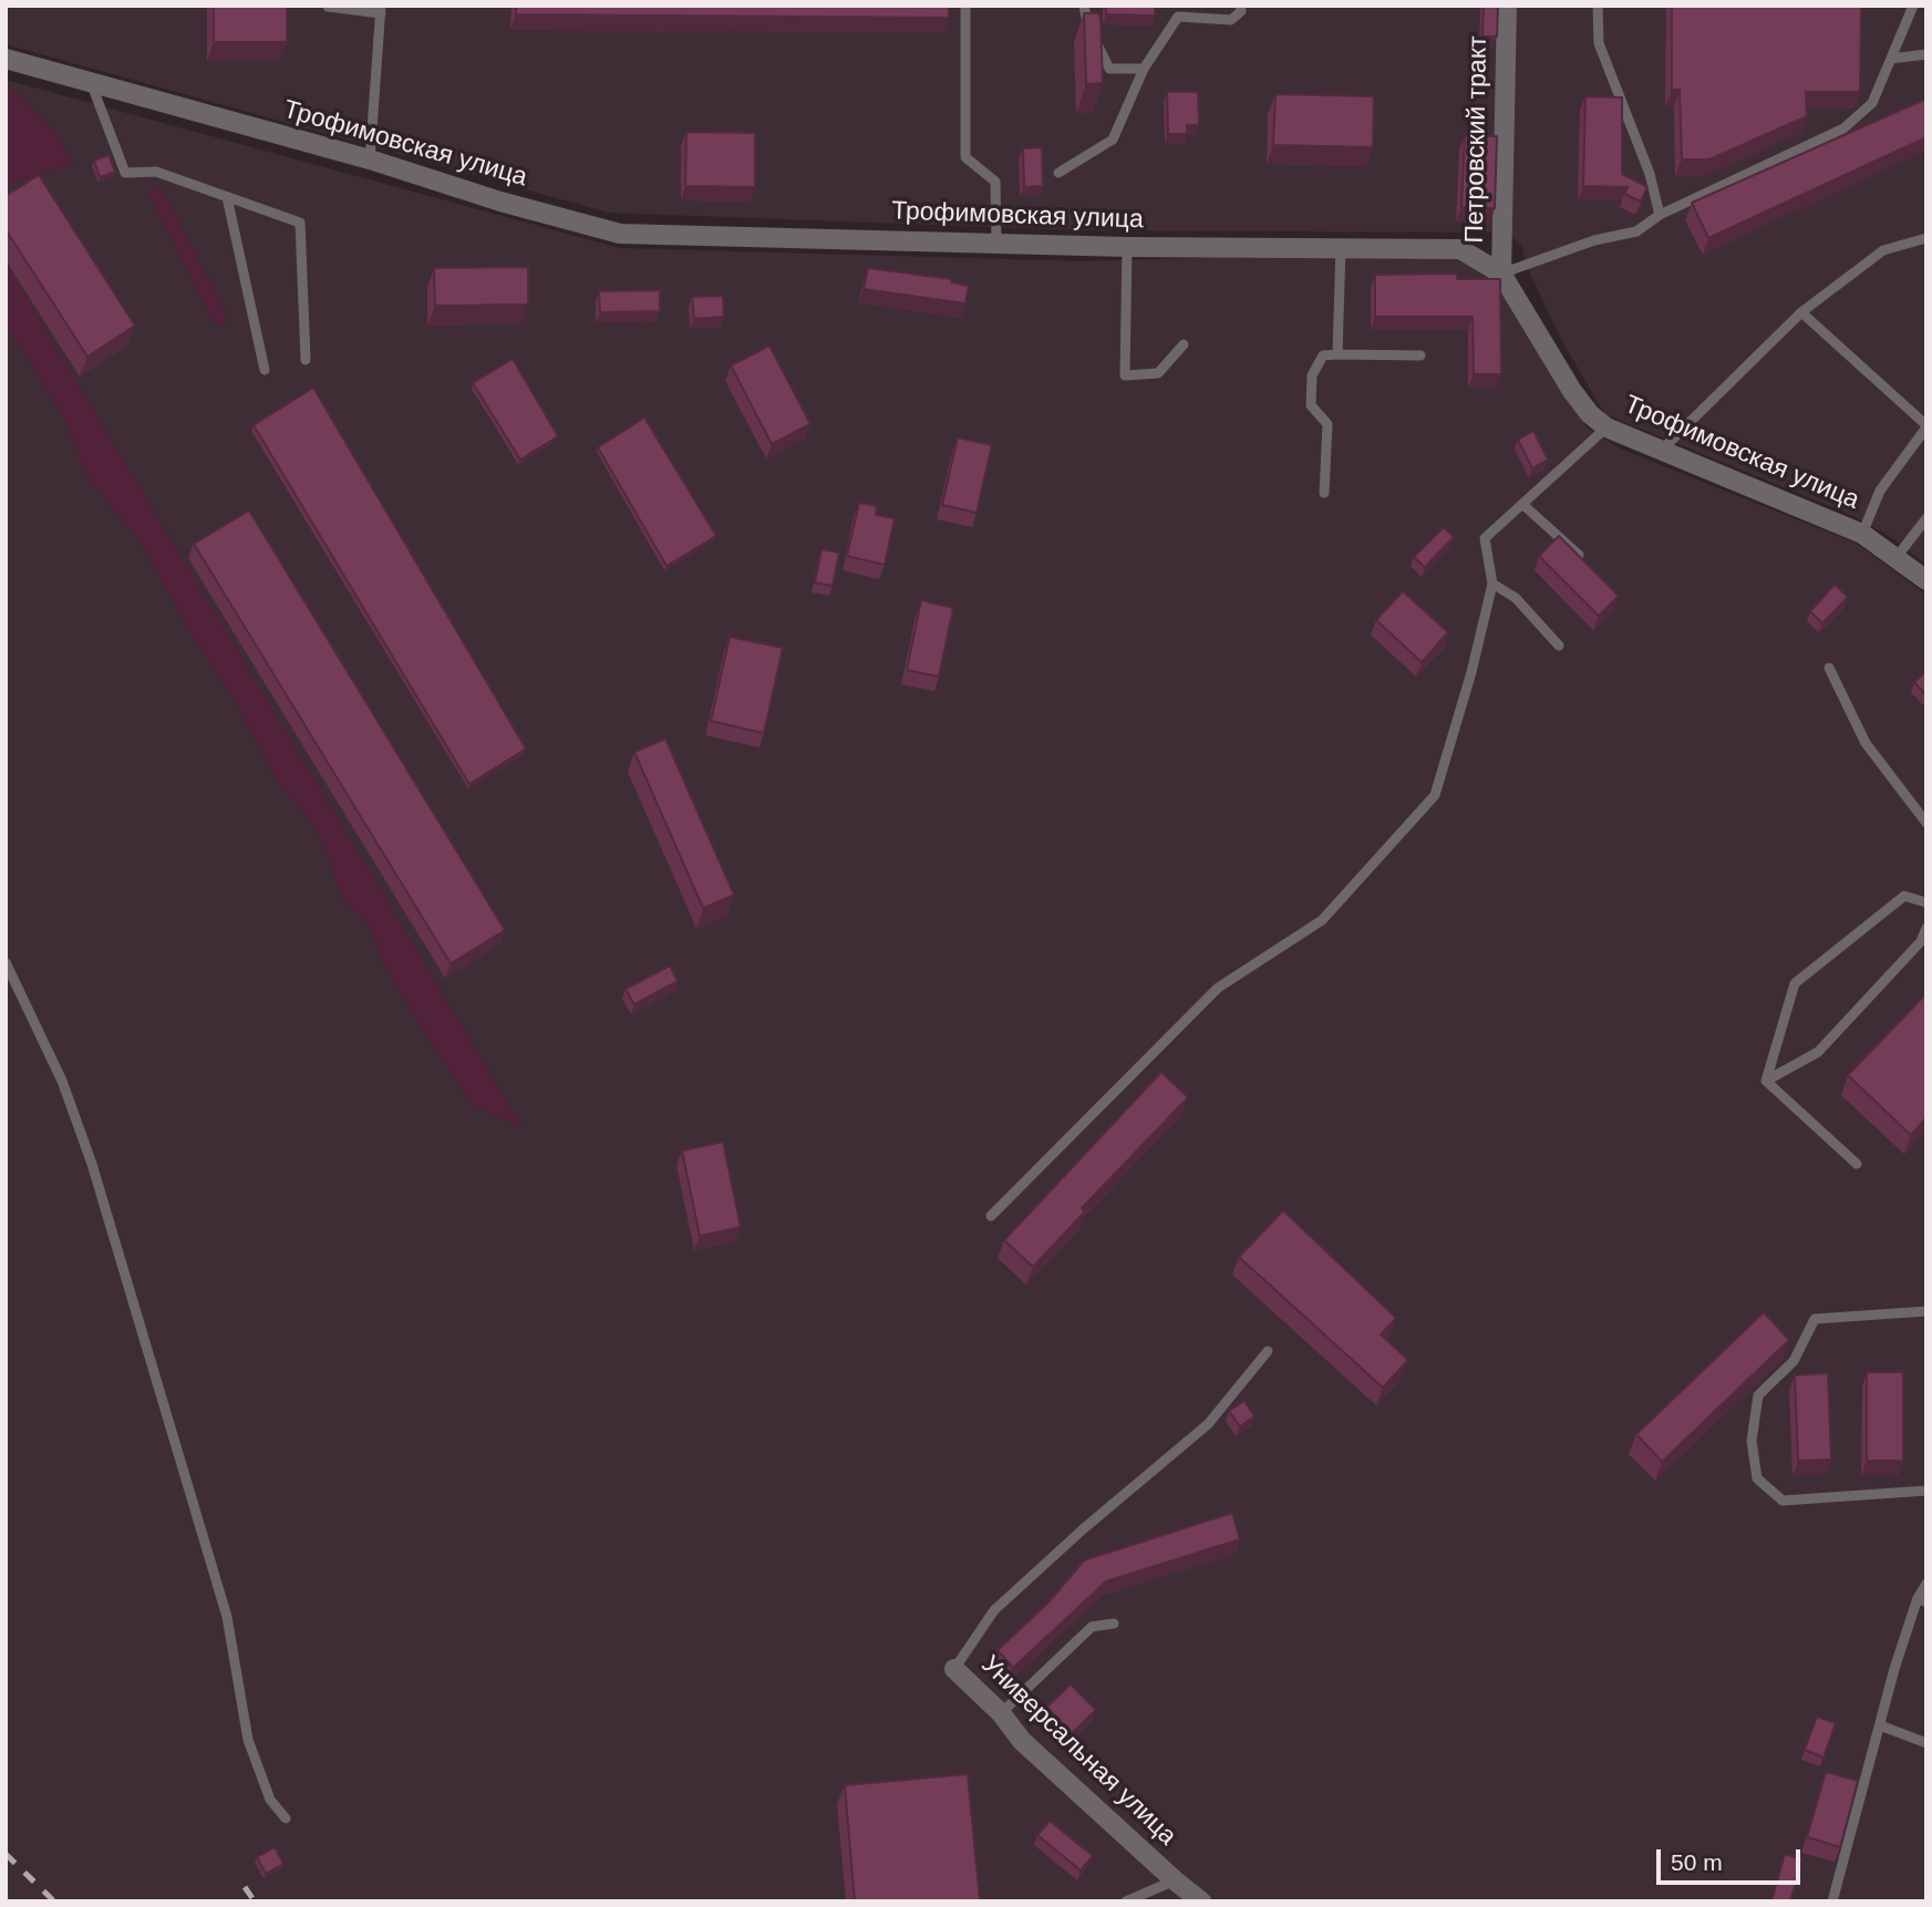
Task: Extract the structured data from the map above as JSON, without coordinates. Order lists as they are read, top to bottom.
{
  "streets": {
    "street": ["Петровский тракт", "Трофимовская улица", "Универсальная улица"]
  },
  "crossings": [
    ["Петровский тракт", "Трофимовская улица"]
  ],
  "scale_bar": "50 m"
}
